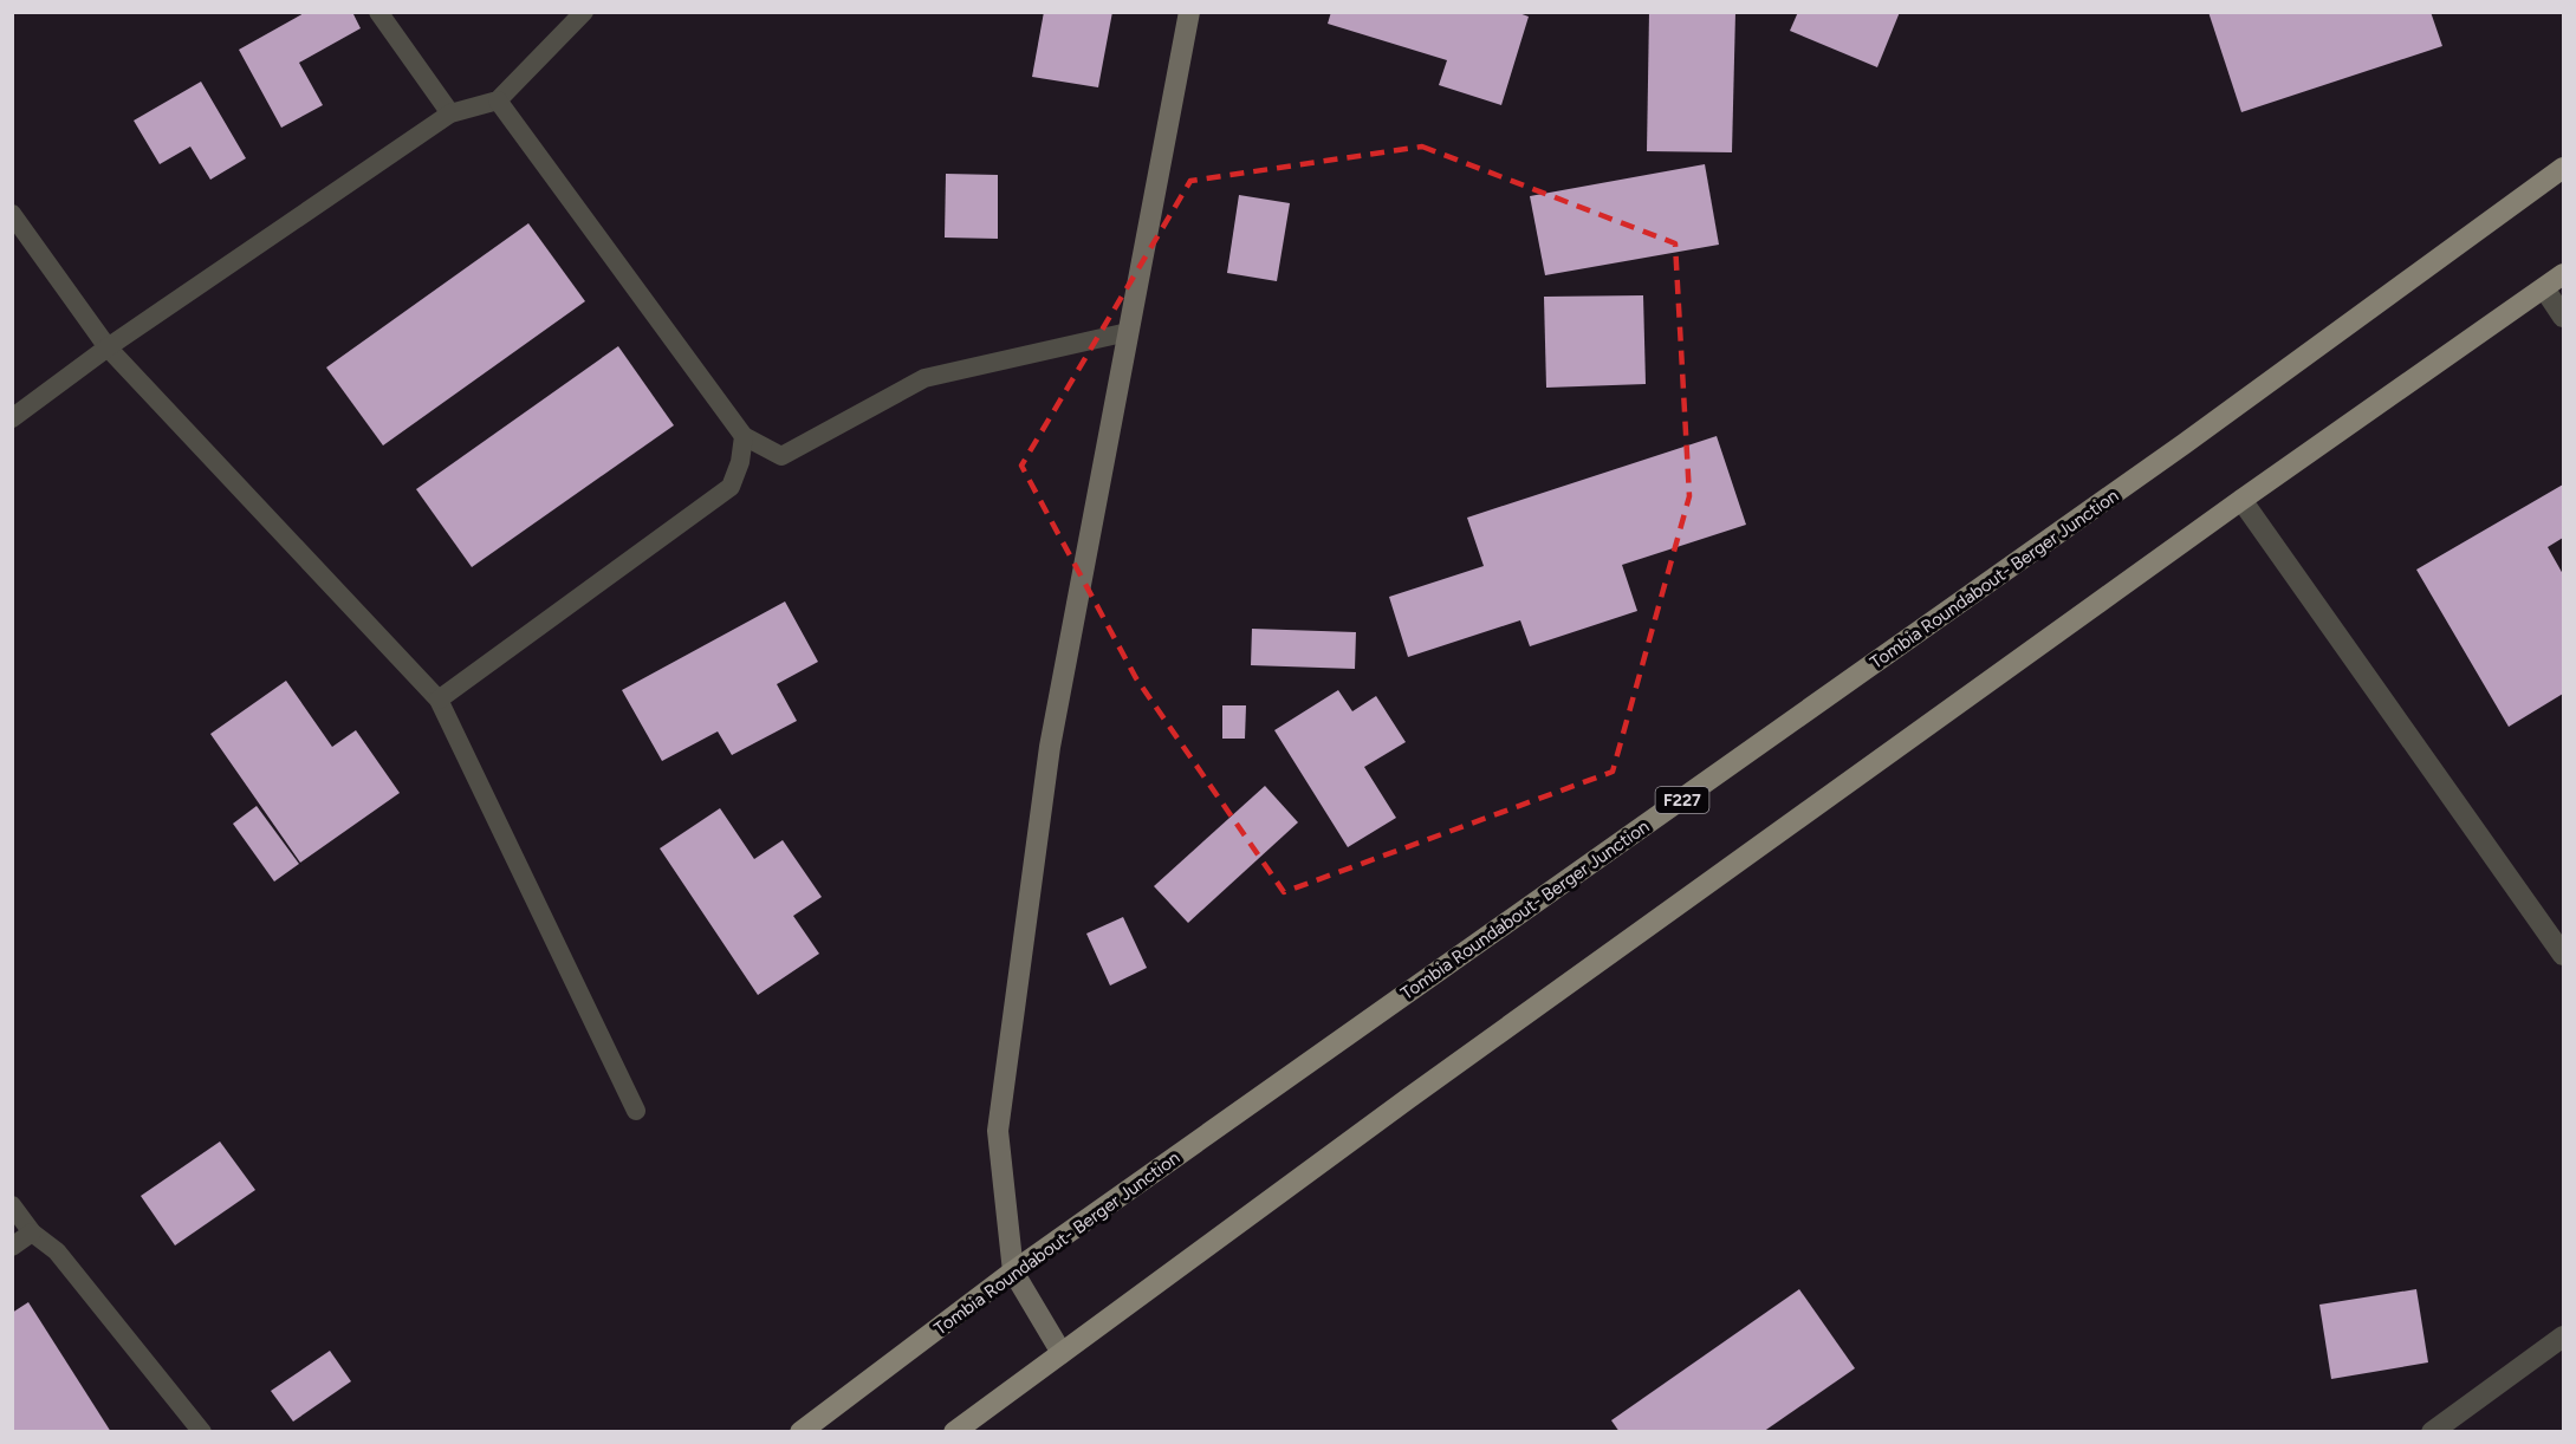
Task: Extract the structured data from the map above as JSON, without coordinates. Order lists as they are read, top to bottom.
{
  "streets": {
    "main road": ["Tombia Roundabout- Berger Junction", "F227"]
  }
}
